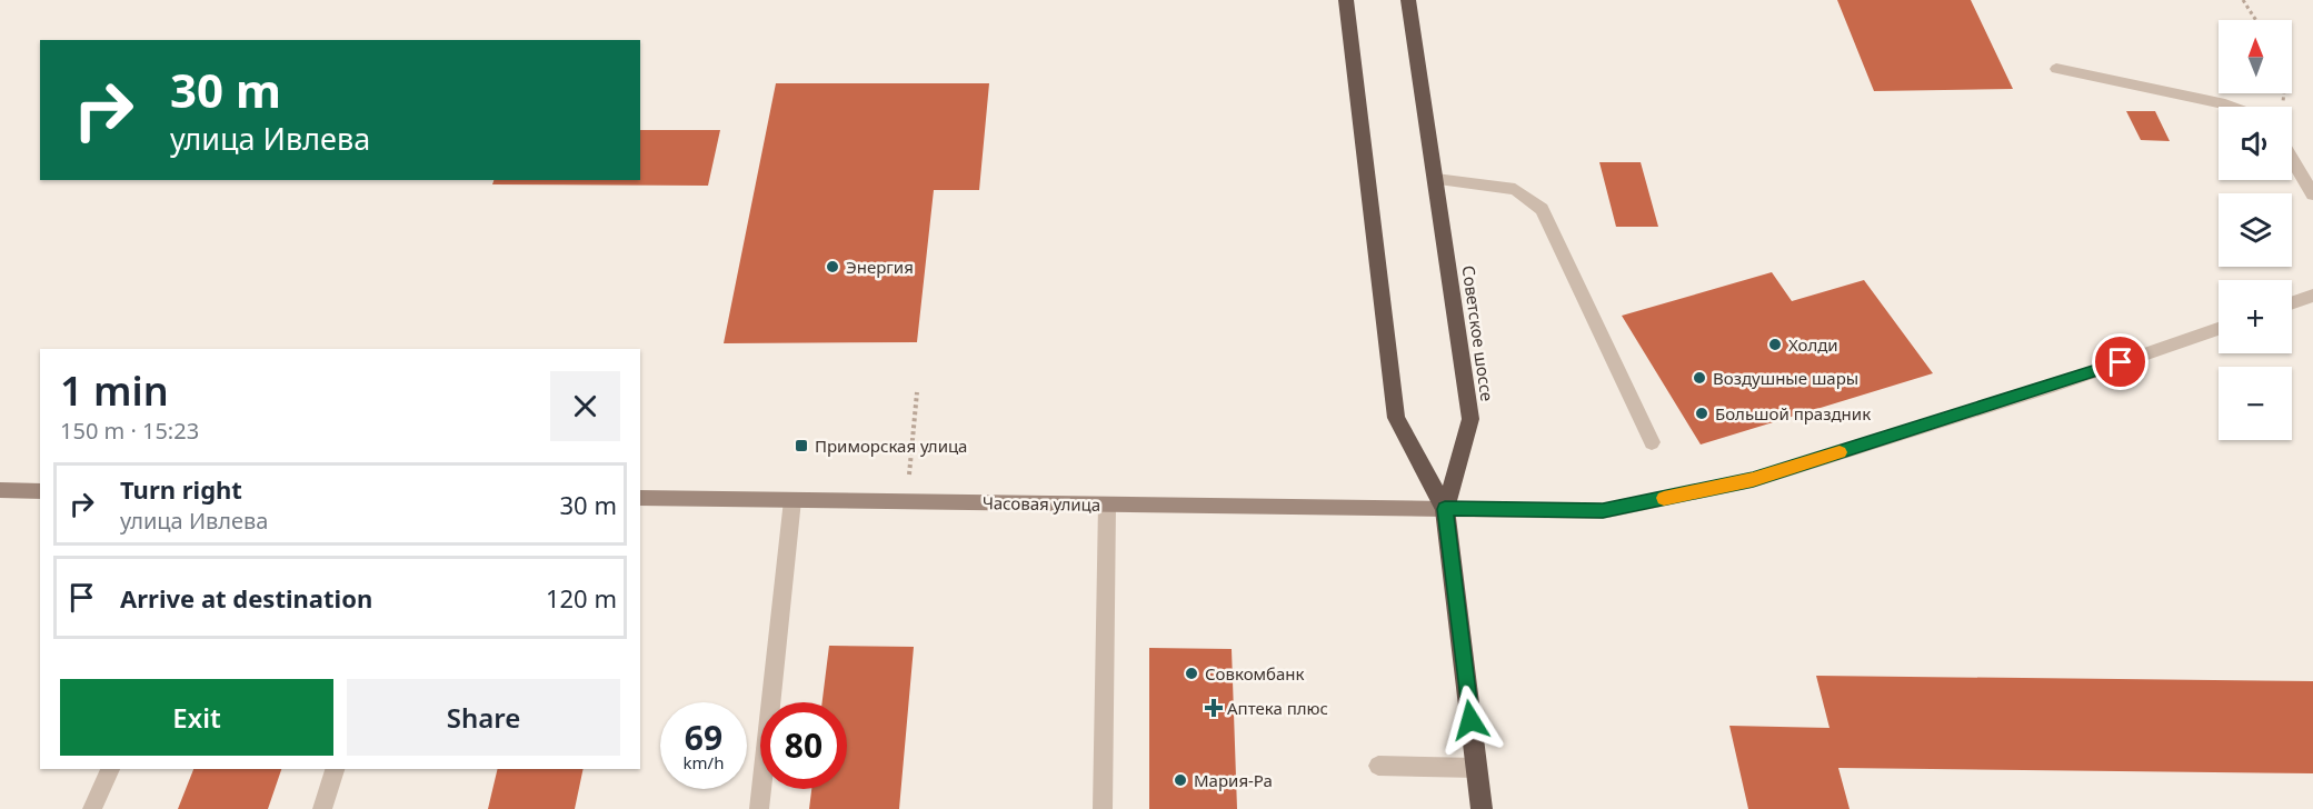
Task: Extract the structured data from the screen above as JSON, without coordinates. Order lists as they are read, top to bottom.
{
  "streets": {
    "highway": ["Советское шоссе"],
    "main road": ["Часовая улица"]
  },
  "crossings": [
    ["Советское шоссе", "Часовая улица"]
  ],
  "places": {
    "other": [
      "Энергия",
      "Холди",
      "Воздушные шары",
      "Большой праздник",
      "Совкомбанк",
      "Мария-Ра"
    ],
    "transit": ["Приморская улица"],
    "health": ["Аптека плюс"]
  },
  "north": "top",
  "page": {
    "map_buttons": ["+", "−"],
    "turn": ["30 m", "улица Ивлева"],
    "heading": ["1 min", "150 m · 15:23"],
    "list": [
      {
        "name": "Turn right",
        "note": "улица Ивлева",
        "value": "30 m"
      },
      {
        "name": "Arrive at destination",
        "value": "120 m"
      }
    ],
    "buttons": ["Exit", "Share"],
    "speed": "69 km/h",
    "limit": "80"
  }
}
